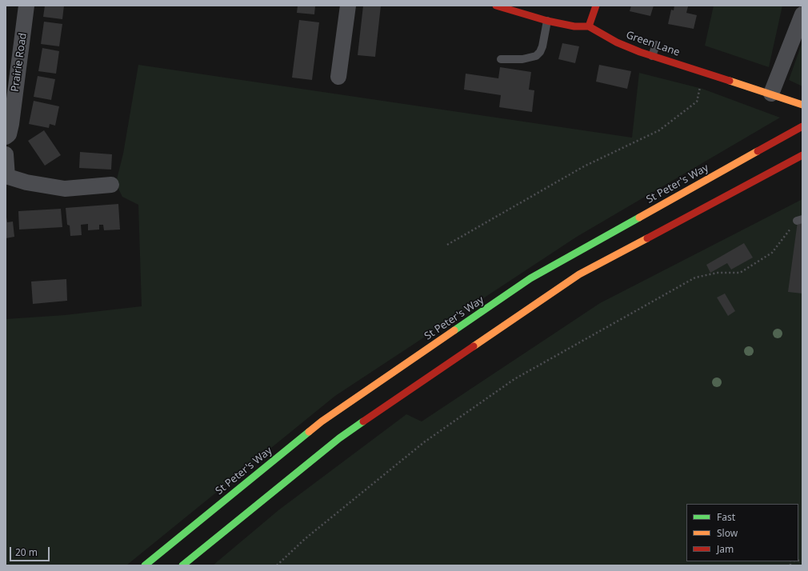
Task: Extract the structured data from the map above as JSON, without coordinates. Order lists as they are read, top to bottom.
{
  "streets": {
    "main road": ["Green Lane", "St Peter's Way"],
    "street": ["Prairie Road"]
  },
  "legend": ["Fast", "Slow", "Jam"],
  "scale_bar": "20 m"
}
